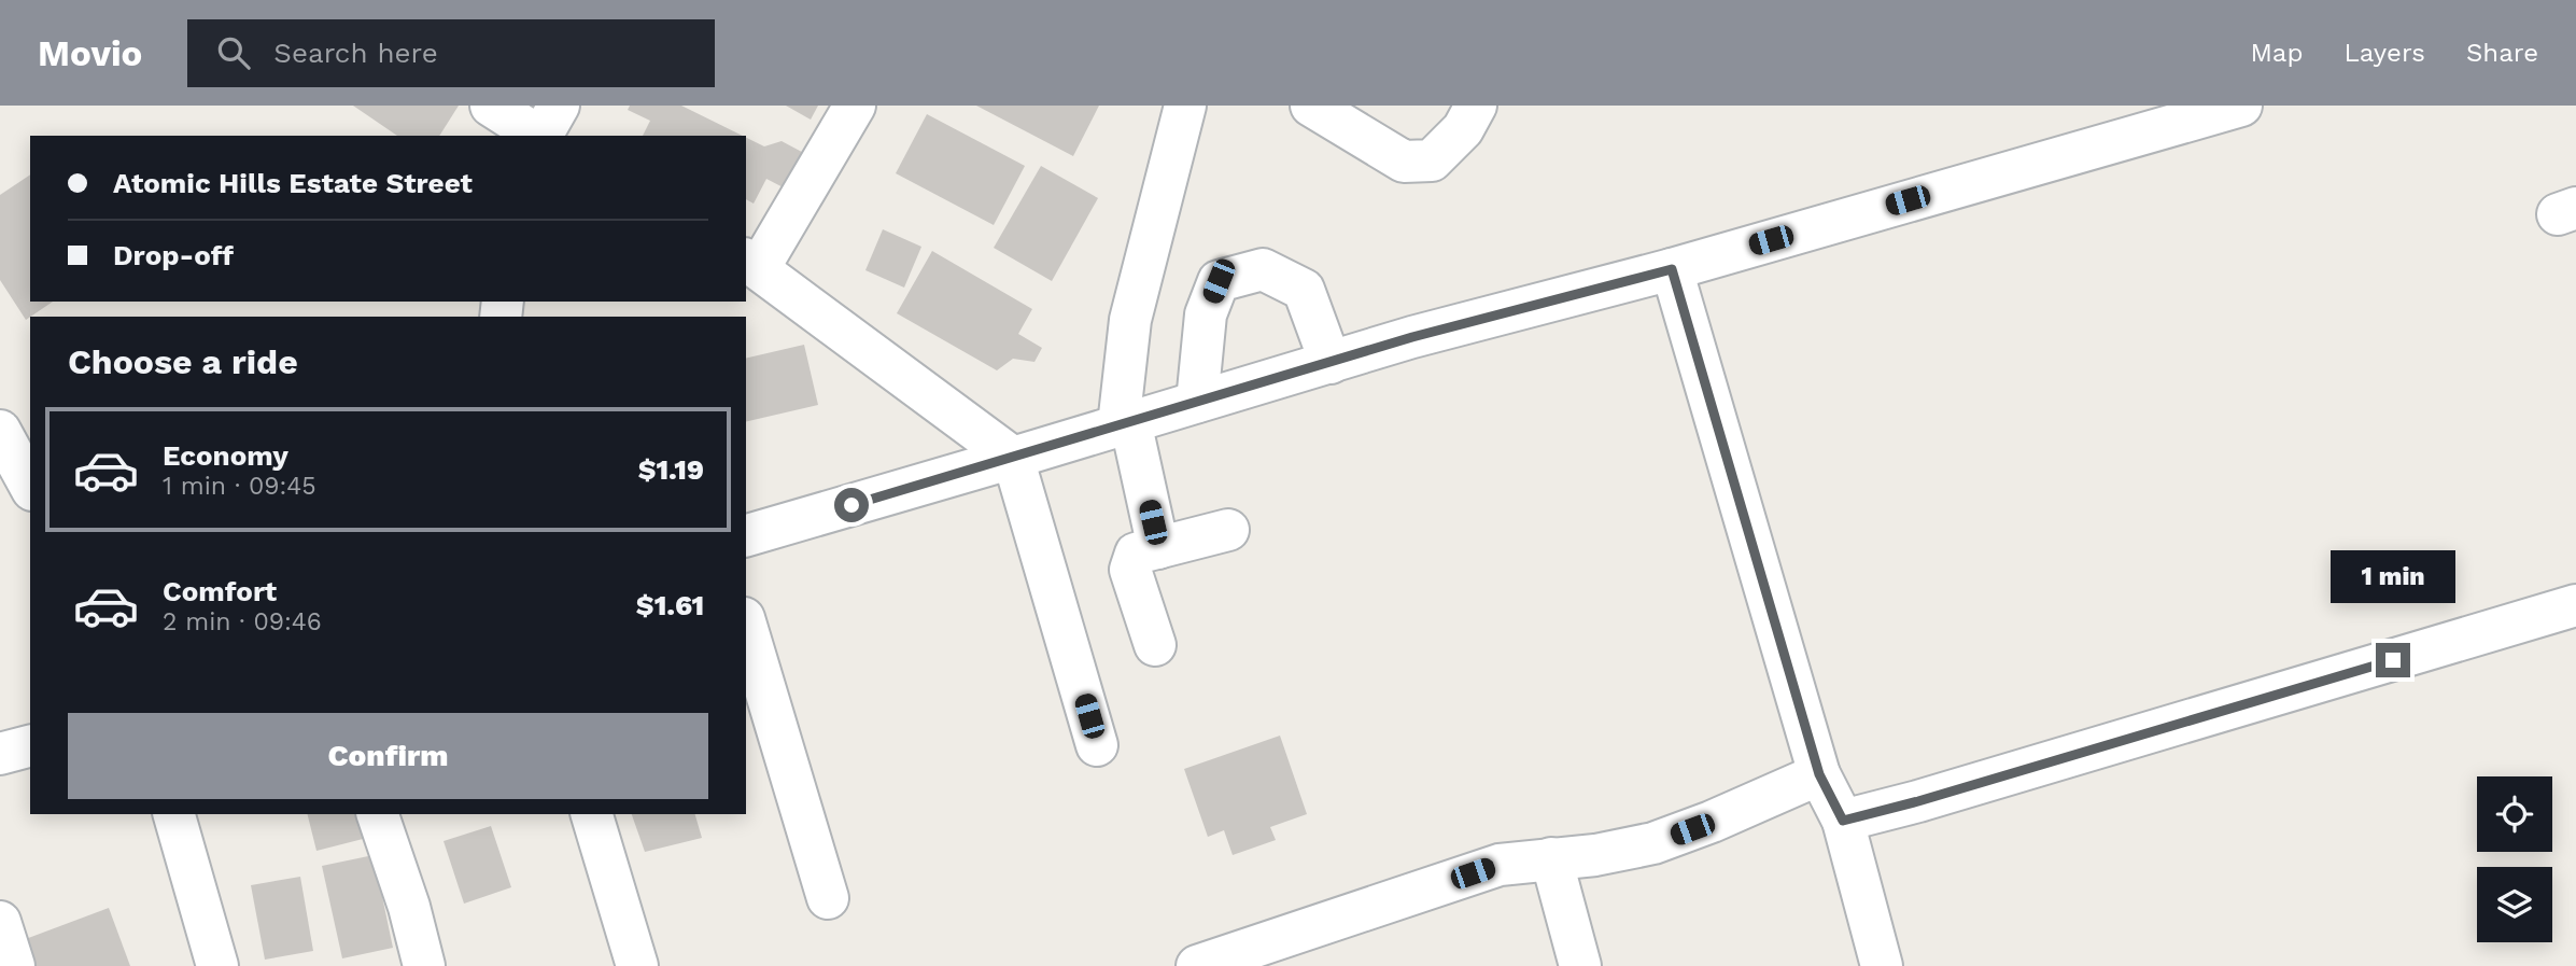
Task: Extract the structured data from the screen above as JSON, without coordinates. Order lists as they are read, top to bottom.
{
  "page": {
    "header": "Movio",
    "search": "Search here",
    "nav": ["Map", "Layers", "Share"],
    "banner": ["Atomic Hills Estate Street", "Drop-off"],
    "heading": "Choose a ride",
    "list": [
      {
        "name": "Economy",
        "note": "1 min · 09:45",
        "value": "$1.19"
      },
      {
        "name": "Comfort",
        "note": "2 min · 09:46",
        "value": "$1.61"
      }
    ],
    "bubble": "1 min",
    "buttons": "Confirm"
  }
}
